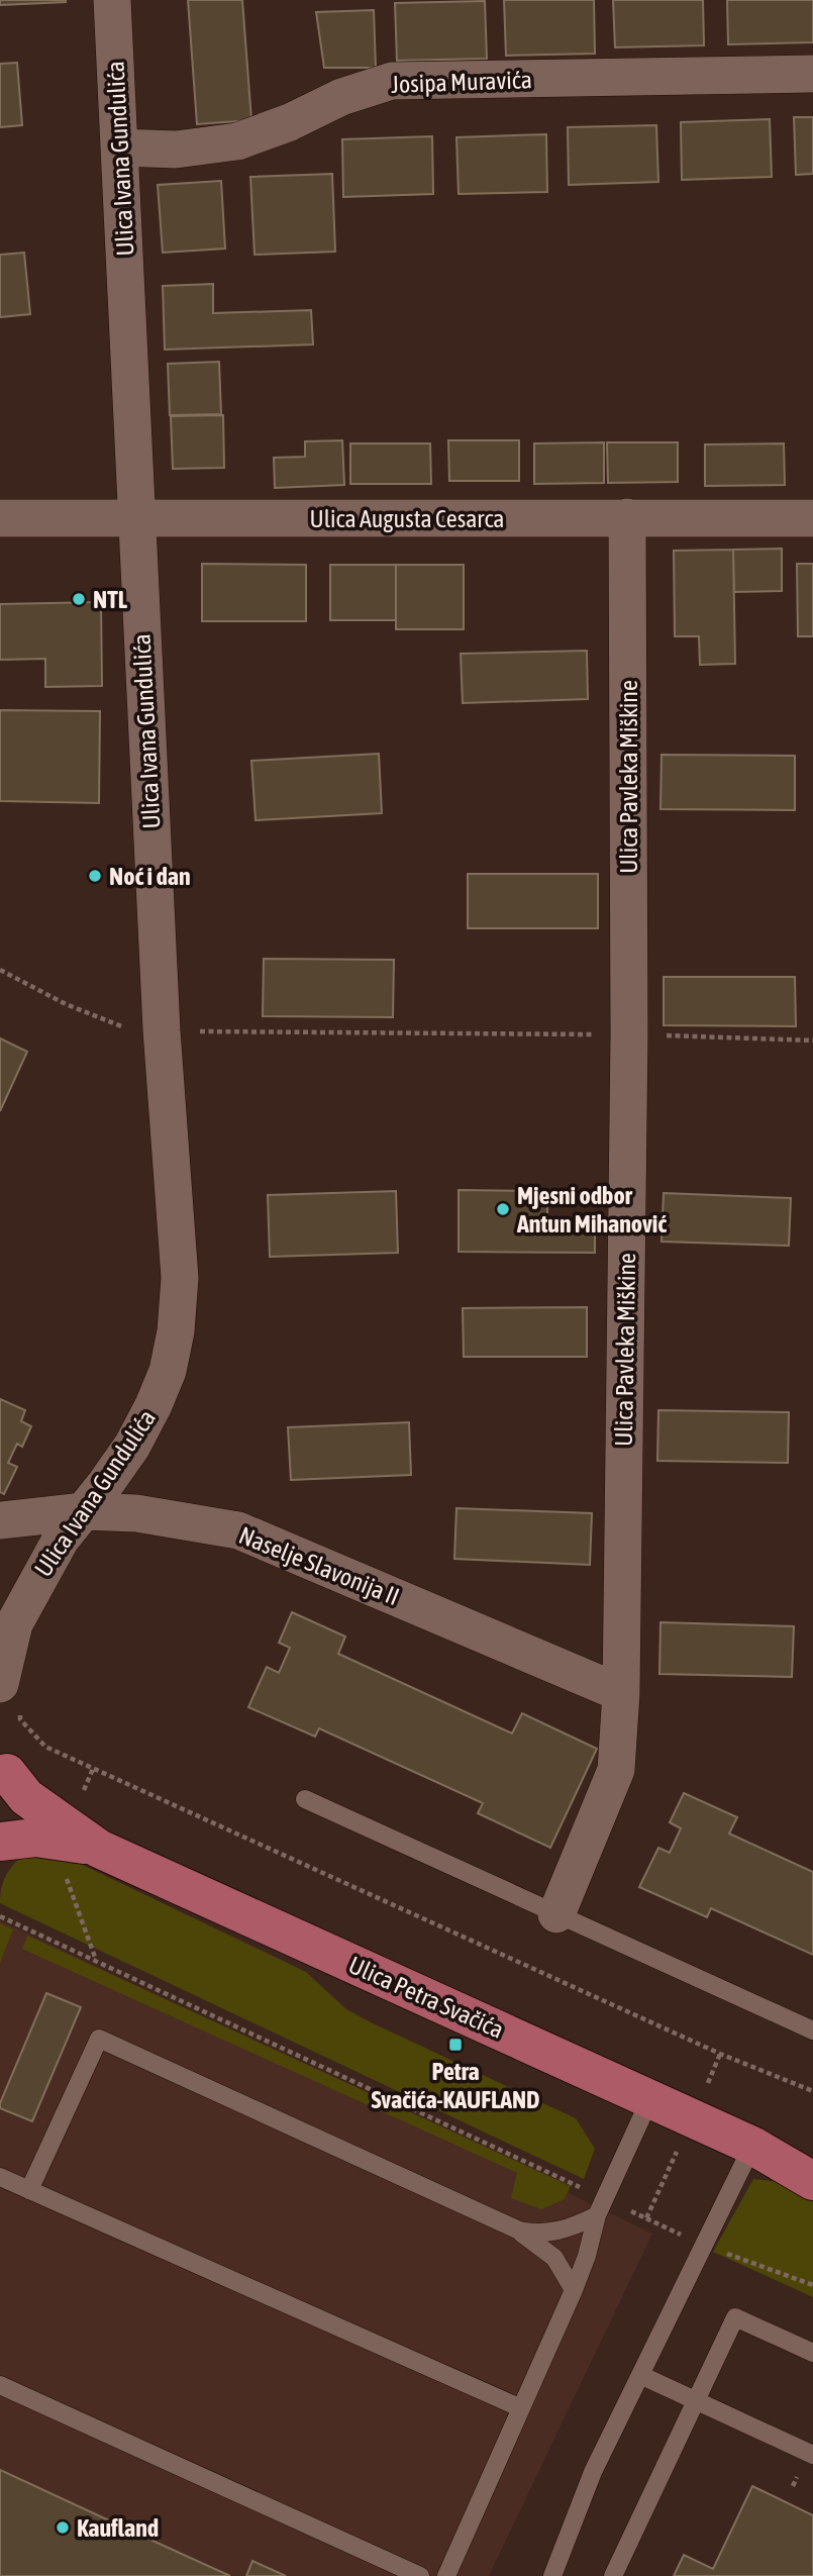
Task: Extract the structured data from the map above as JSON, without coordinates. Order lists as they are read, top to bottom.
{
  "streets": {
    "main road": ["Ulica Petra Svačića"],
    "street": [
      "Josipa Muravića",
      "Ulica Ivana Gundulića",
      "Ulica Augusta Cesarca",
      "Ulica Pavleka Miškine",
      "Naselje Slavonija II"
    ]
  },
  "crossings": [
    ["Josipa Muravića", "Ulica Ivana Gundulića"],
    ["Ulica Ivana Gundulića", "Ulica Augusta Cesarca"],
    ["Ulica Ivana Gundulića", "Naselje Slavonija II"],
    ["Ulica Augusta Cesarca", "Ulica Pavleka Miškine"],
    ["Ulica Pavleka Miškine", "Naselje Slavonija II"]
  ],
  "places": {
    "other": [
      "NTL",
      "Noć i dan",
      "Mjesni odbor Antun Mihanović",
      "Kaufland"
    ],
    "transit": ["Petra Svačića-KAUFLAND"]
  }
}
